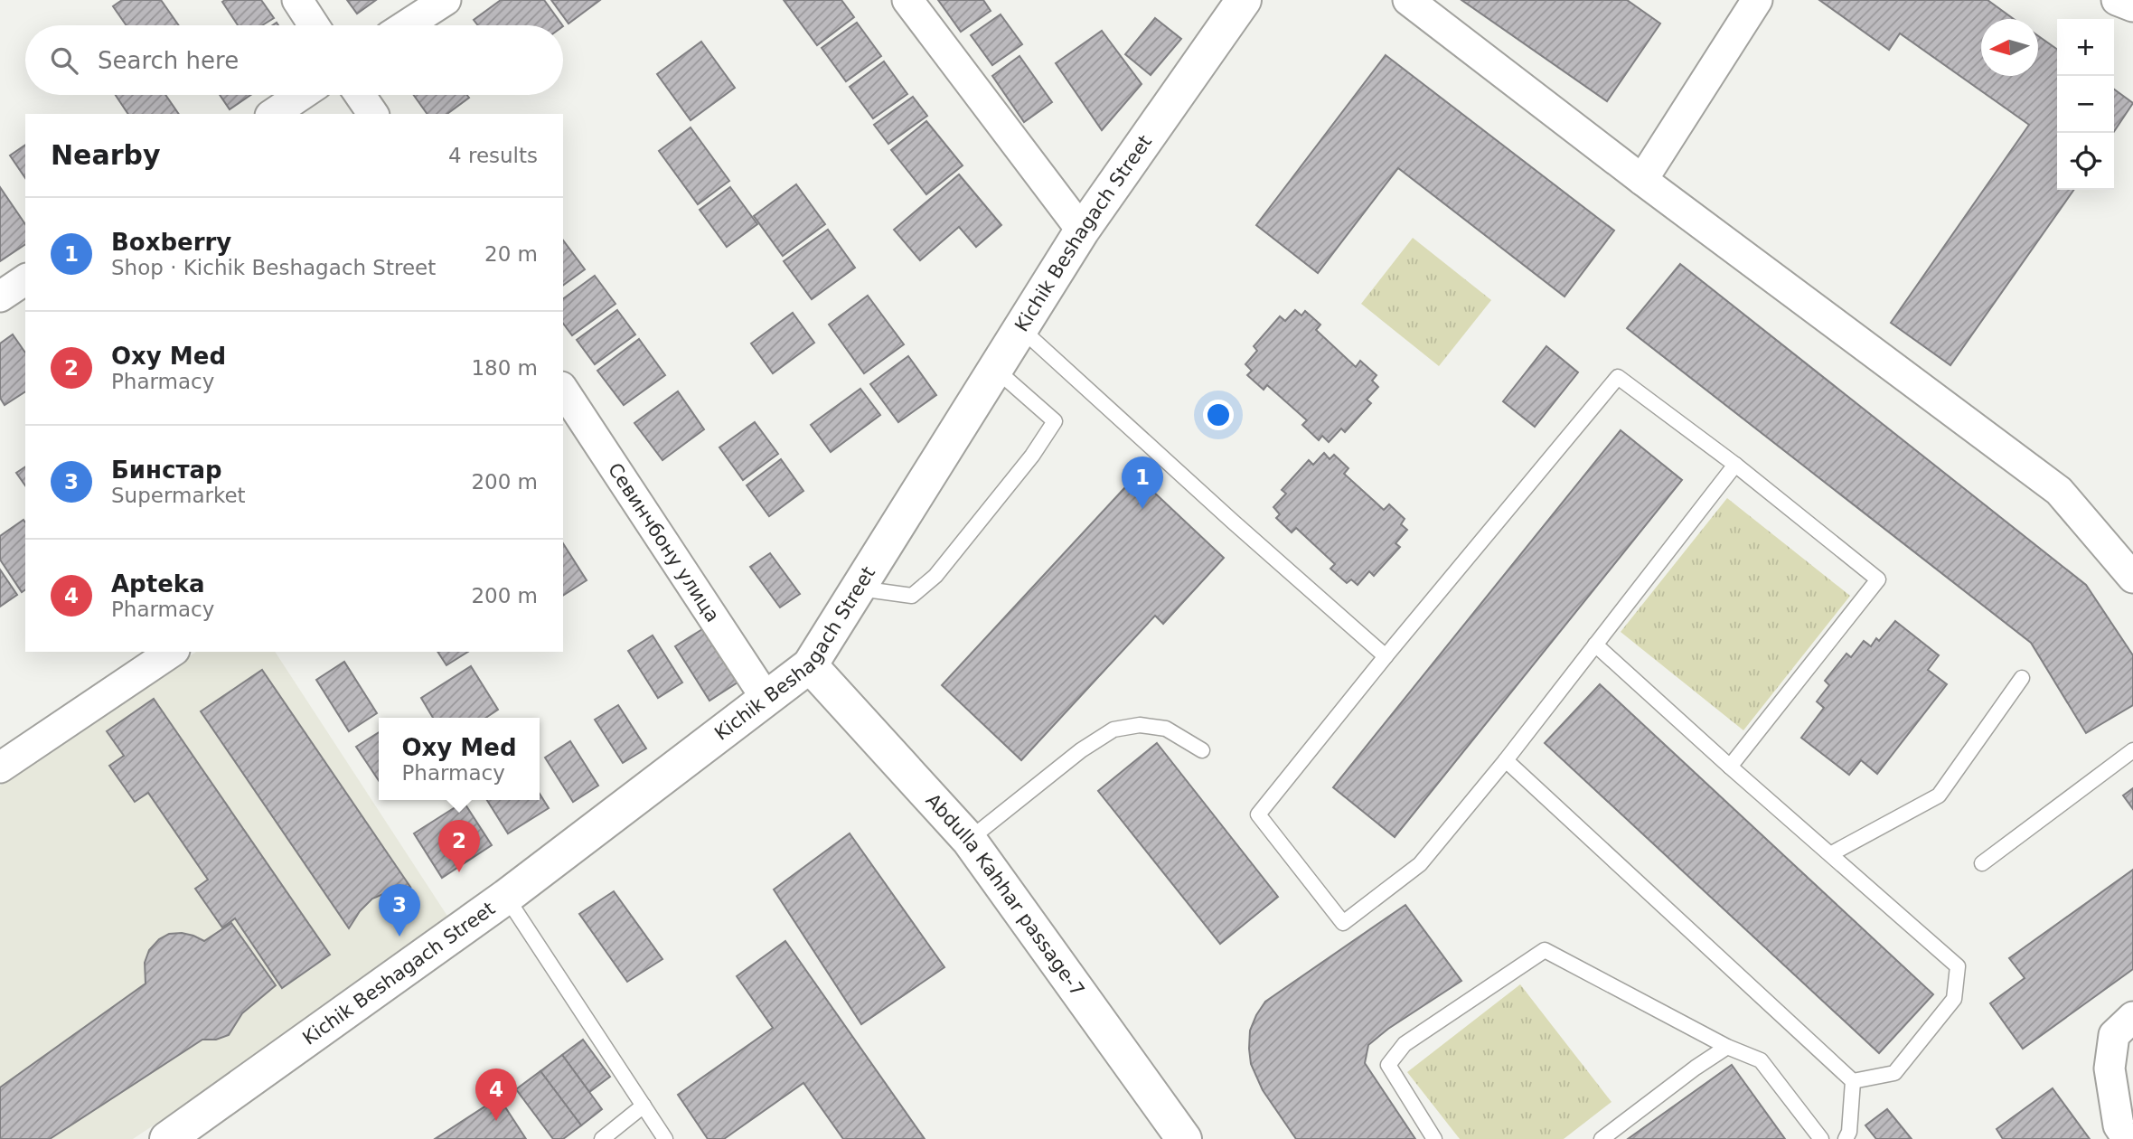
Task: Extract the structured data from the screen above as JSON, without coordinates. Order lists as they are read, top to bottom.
{
  "streets": {
    "street": ["Kichik Beshagach Street", "Севинчбону улица", "Abdulla Kahhar passage-7"]
  },
  "crossings": [
    ["Kichik Beshagach Street", "Севинчбону улица"],
    ["Kichik Beshagach Street", "Abdulla Kahhar passage-7"]
  ],
  "north": "left",
  "page": {
    "map_buttons": ["+", "−"],
    "search": "Search here",
    "heading": ["Nearby", "4 results"],
    "list": [
      {
        "mark": "1",
        "name": "Boxberry",
        "note": "Shop · Kichik Beshagach Street",
        "value": "20 m"
      },
      {
        "mark": "2",
        "name": "Oxy Med",
        "note": "Pharmacy",
        "value": "180 m"
      },
      {
        "mark": "3",
        "name": "Бинстар",
        "note": "Supermarket",
        "value": "200 m"
      },
      {
        "mark": "4",
        "name": "Apteka",
        "note": "Pharmacy",
        "value": "200 m"
      }
    ],
    "pins": [
      "1",
      "2",
      "3",
      "4"
    ],
    "popup": ["Oxy Med", "Pharmacy"]
  }
}
